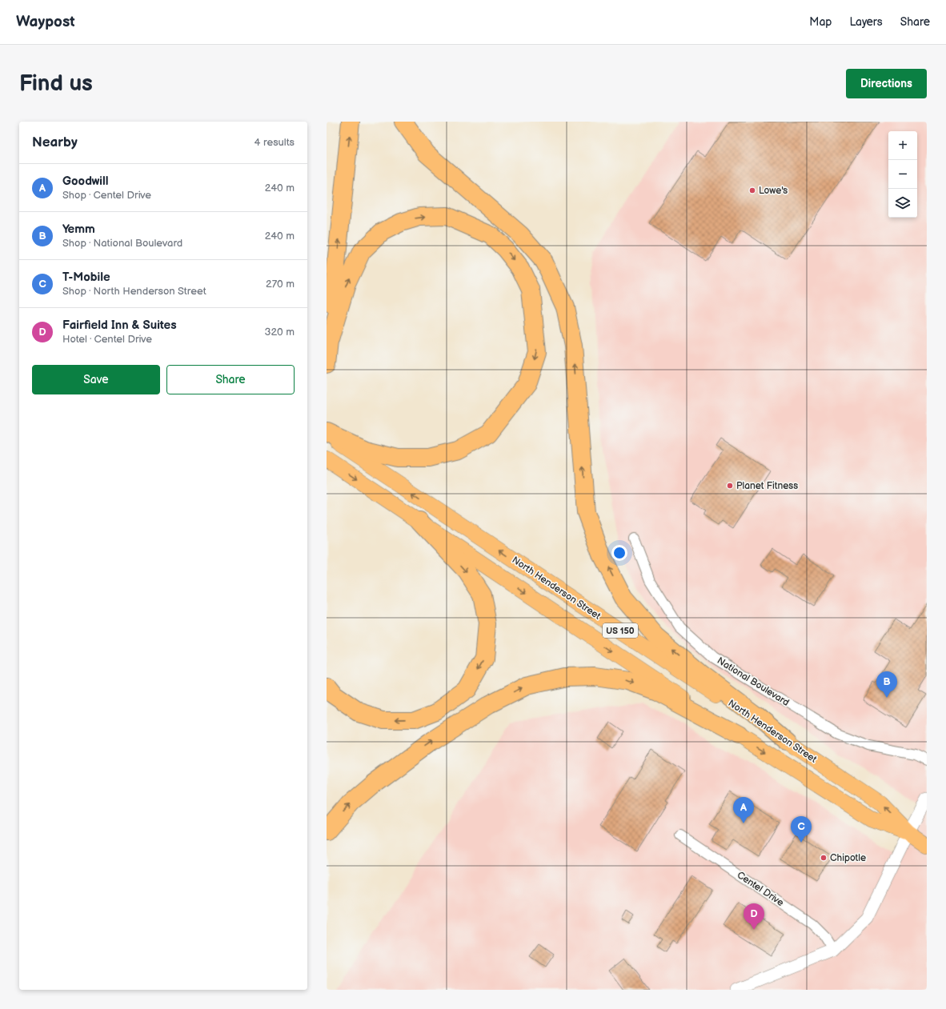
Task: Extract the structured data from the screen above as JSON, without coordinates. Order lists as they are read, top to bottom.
{
  "streets": {
    "main road": ["North Henderson Street", "US 150"],
    "street": ["National Boulevard", "Centel Drive"]
  },
  "places": ["Lowe's", "Planet Fitness", "Chipotle"],
  "page": {
    "header": "Waypost",
    "nav": ["Map", "Layers", "Share"],
    "buttons": [
      "Directions",
      ["Save", "Share"]
    ],
    "title": "Find us",
    "heading": ["Nearby", "4 results"],
    "map_buttons": ["+", "−"],
    "list": [
      {
        "mark": "A",
        "name": "Goodwill",
        "note": "Shop · Centel Drive",
        "value": "240 m"
      },
      {
        "mark": "B",
        "name": "Yemm",
        "note": "Shop · National Boulevard",
        "value": "240 m"
      },
      {
        "mark": "C",
        "name": "T-Mobile",
        "note": "Shop · North Henderson Street",
        "value": "270 m"
      },
      {
        "mark": "D",
        "name": "Fairfield Inn & Suites",
        "note": "Hotel · Centel Drive",
        "value": "320 m"
      }
    ],
    "pins": [
      "B",
      "A",
      "C",
      "D"
    ]
  }
}
